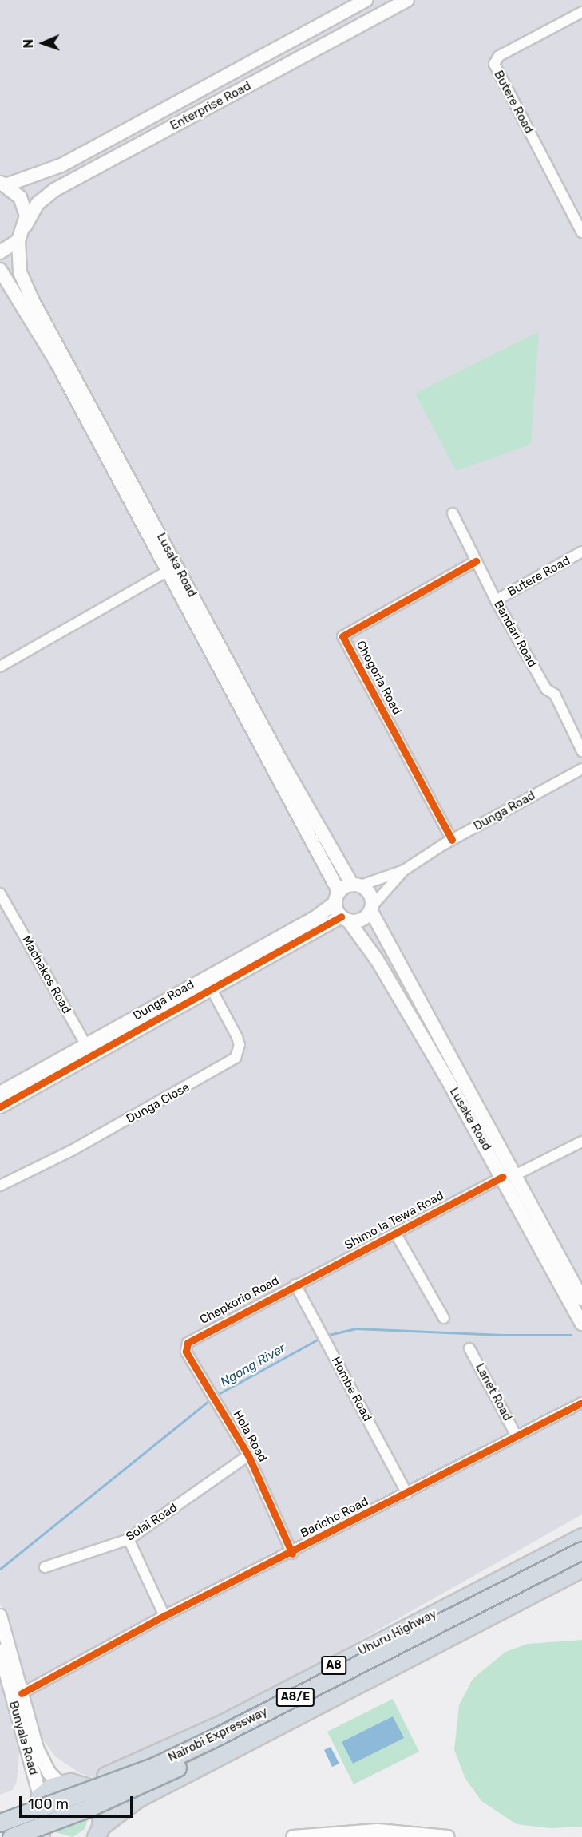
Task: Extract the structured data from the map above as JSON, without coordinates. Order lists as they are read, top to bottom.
{
  "streets": {
    "highway": [
      "Uhuru Highway",
      "A8",
      "A8/E",
      "Nairobi Expressway"
    ],
    "main road": [
      "Enterprise Road",
      "Lusaka Road",
      "Dunga Road",
      "Bunyala Road"
    ],
    "street": [
      "Butere Road",
      "Bandari Road",
      "Chogoria Road",
      "Machakos Road",
      "Dunga Close",
      "Shimo la Tewa Road",
      "Chepkorio Road",
      "Hombe Road",
      "Lanet Road",
      "Hola Road",
      "Baricho Road",
      "Solai Road"
    ]
  },
  "crossings": [
    ["Butere Road", "Bandari Road"],
    ["Enterprise Road", "Lusaka Road"],
    ["Lusaka Road", "Dunga Road"],
    ["Lusaka Road", "Shimo la Tewa Road"],
    ["Bandari Road", "Chogoria Road"],
    ["Chogoria Road", "Dunga Road"],
    ["Dunga Road", "Machakos Road"],
    ["Dunga Road", "Dunga Close"],
    ["Shimo la Tewa Road", "Chepkorio Road"],
    ["Shimo la Tewa Road", "Hombe Road"],
    ["Chepkorio Road", "Hombe Road"],
    ["Chepkorio Road", "Hola Road"],
    ["Hombe Road", "Baricho Road"],
    ["Lanet Road", "Baricho Road"],
    ["Hola Road", "Baricho Road"],
    ["Hola Road", "Solai Road"],
    ["Baricho Road", "Bunyala Road"],
    ["Uhuru Highway", "A8"],
    ["A8", "Bunyala Road"]
  ],
  "water": ["Ngong River"],
  "scale_bar": "100 m",
  "north": "left"
}
